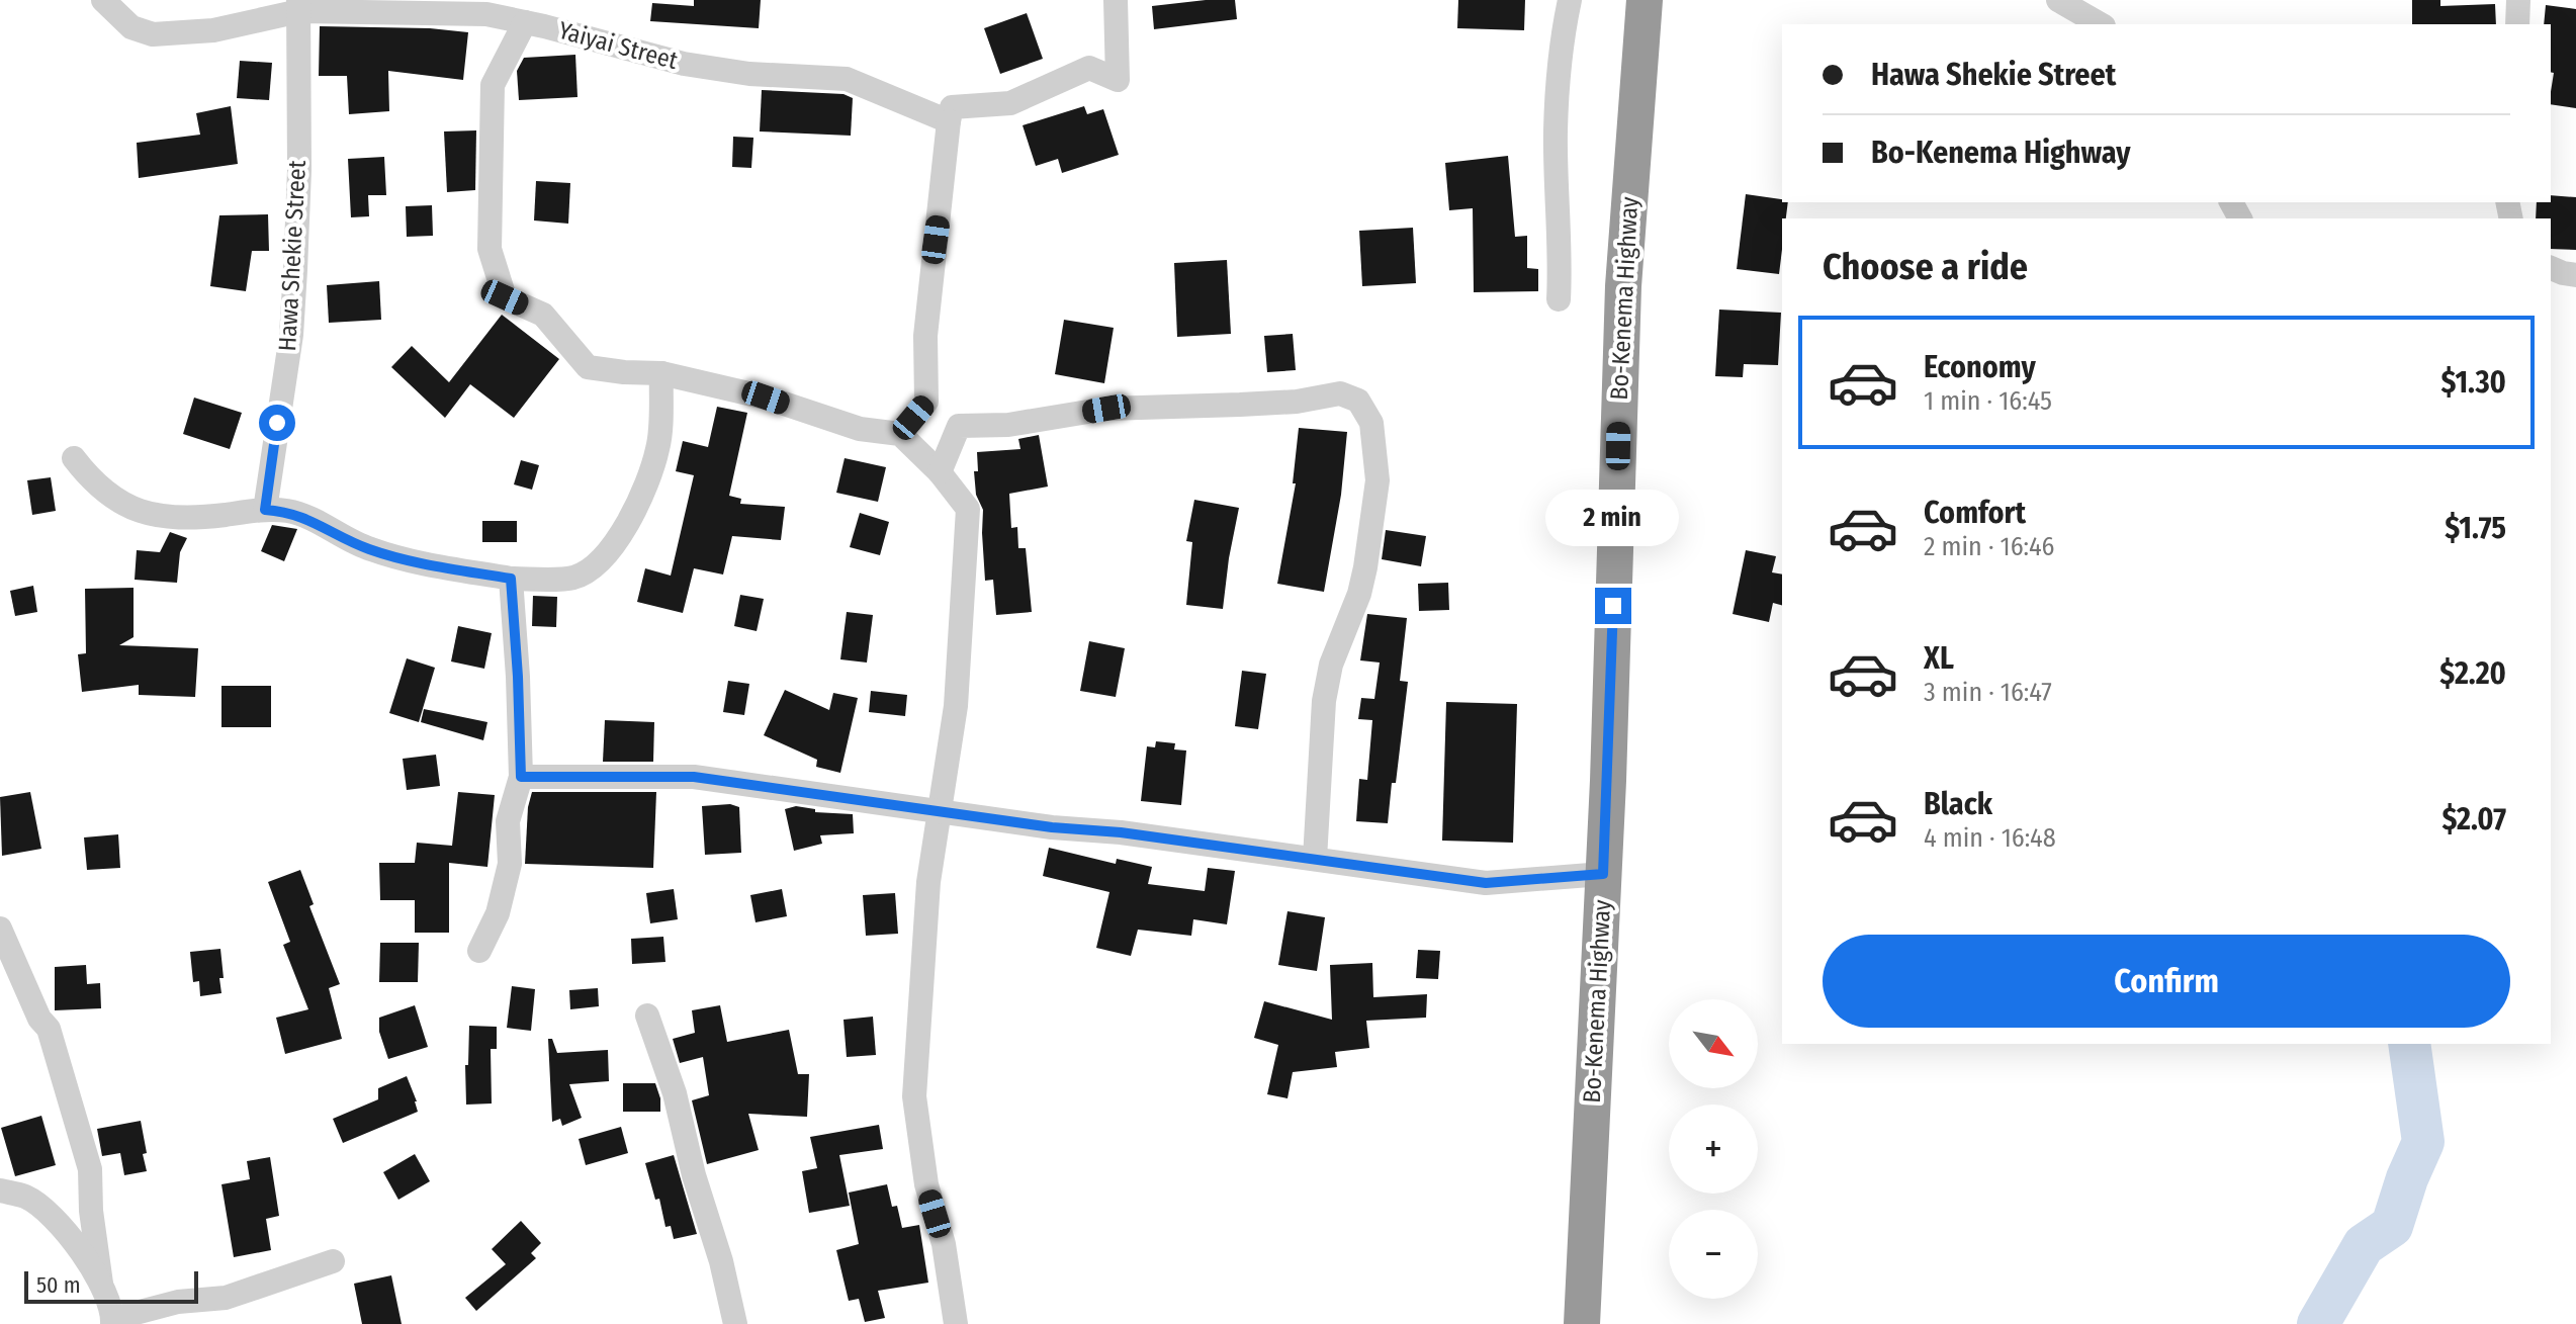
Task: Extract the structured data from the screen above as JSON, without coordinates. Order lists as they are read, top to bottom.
{
  "streets": {
    "highway": ["Bo-Kenema Highway"],
    "street": ["Yaiyai Street", "Hawa Shekie Street"]
  },
  "crossings": [
    ["Yaiyai Street", "Hawa Shekie Street"]
  ],
  "scale_bar": "50 m",
  "north": "bottom right",
  "page": {
    "banner": ["Hawa Shekie Street", "Bo-Kenema Highway"],
    "heading": "Choose a ride",
    "list": [
      {
        "name": "Economy",
        "note": "1 min · 16:45",
        "value": "$1.30"
      },
      {
        "name": "Comfort",
        "note": "2 min · 16:46",
        "value": "$1.75"
      },
      {
        "name": "XL",
        "note": "3 min · 16:47",
        "value": "$2.20"
      },
      {
        "name": "Black",
        "note": "4 min · 16:48",
        "value": "$2.07"
      }
    ],
    "bubble": "2 min",
    "buttons": "Confirm",
    "map_buttons": ["+", "−"],
    "scale": "50 m"
  }
}
